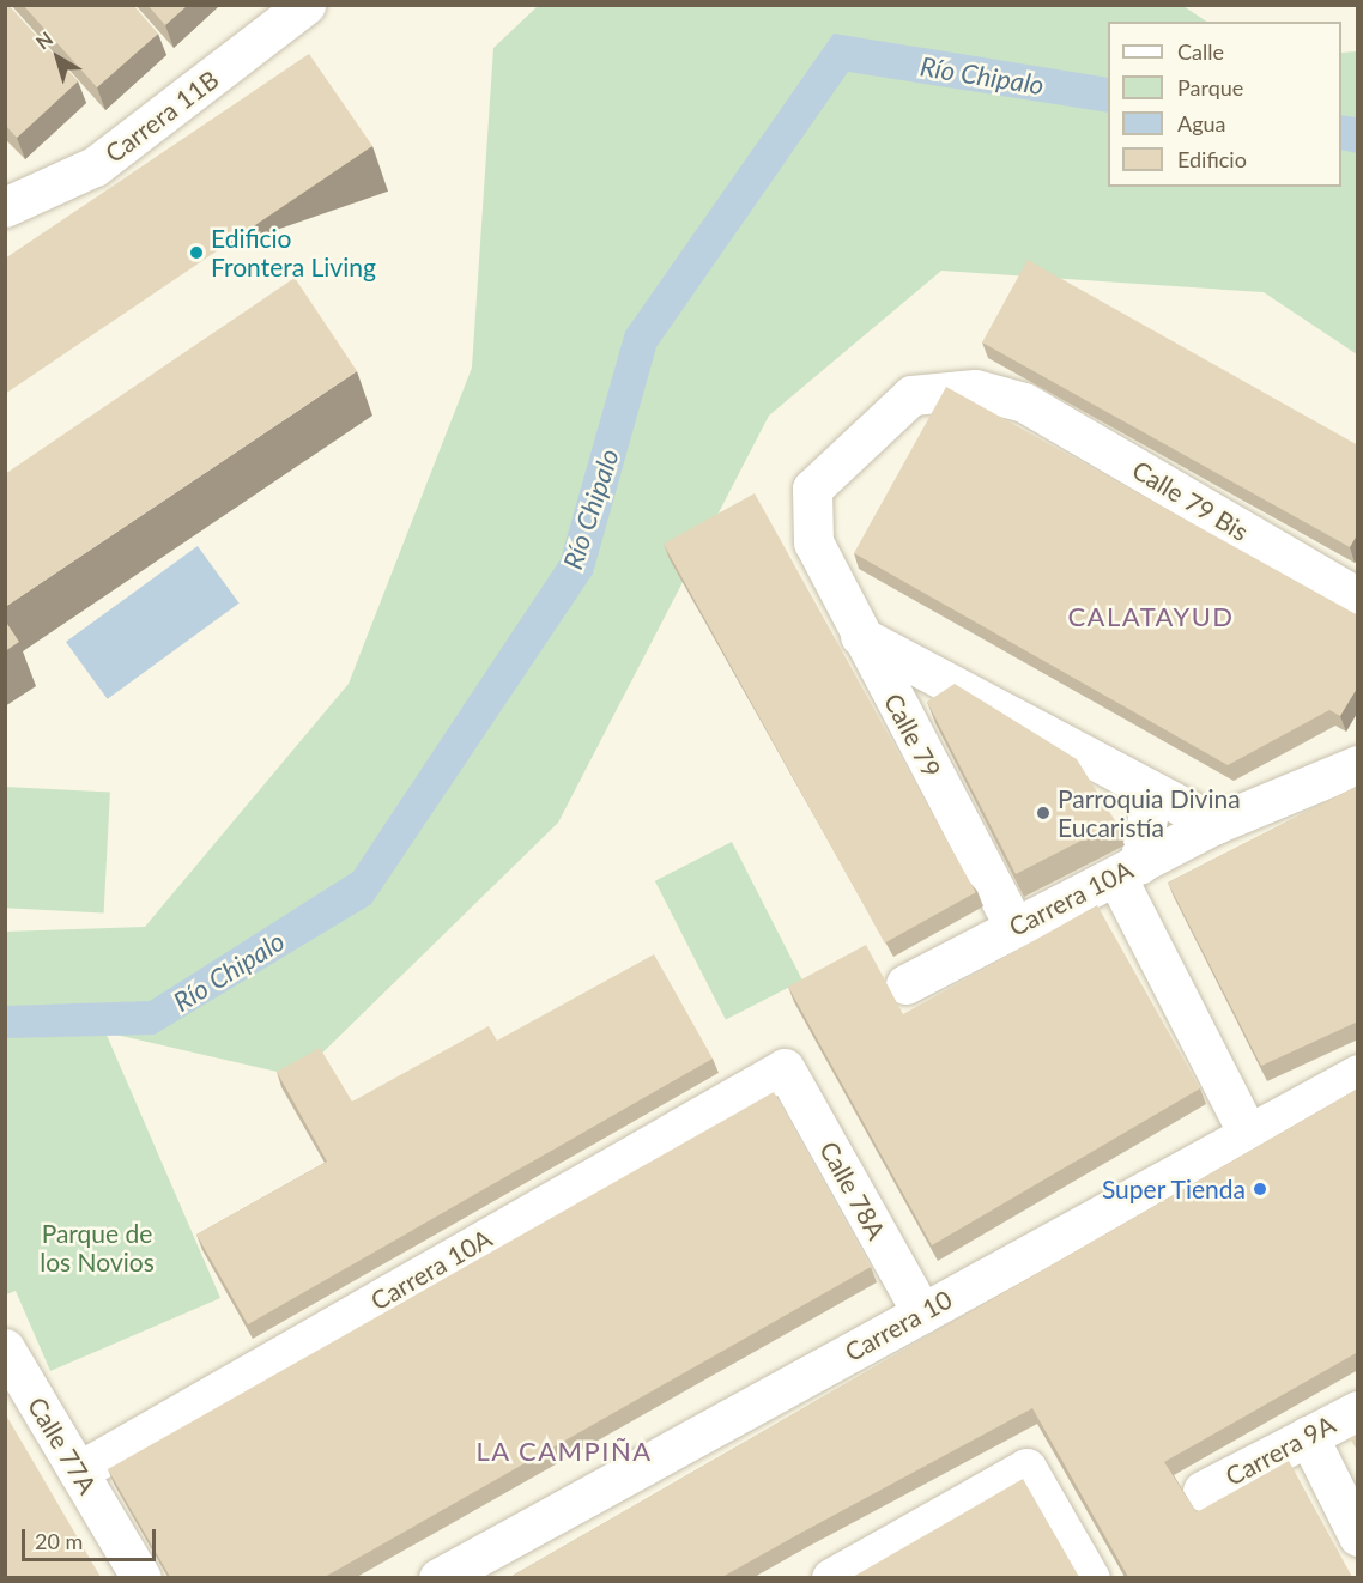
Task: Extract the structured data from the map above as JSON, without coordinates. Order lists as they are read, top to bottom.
{
  "streets": {
    "street": [
      "Carrera 11B",
      "Calle 79 Bis",
      "Calle 79",
      "Carrera 10A",
      "Calle 78A",
      "Carrera 10",
      "Calle 77A",
      "Carrera 9A"
    ]
  },
  "crossings": [
    ["Calle 79 Bis", "Calle 79"],
    ["Calle 79", "Carrera 10A"],
    ["Carrera 10A", "Calle 78A"],
    ["Carrera 10A", "Calle 77A"],
    ["Calle 78A", "Carrera 10"]
  ],
  "districts": ["CALATAYUD", "LA CAMPIÑA"],
  "water": ["Río Chipalo"],
  "parks": ["Parque de los Novios"],
  "places": ["Edificio Frontera Living", "Parroquia Divina Eucaristía", "Super Tienda"],
  "legend": [
    "Calle",
    "Parque",
    "Agua",
    "Edificio"
  ],
  "scale_bar": "20 m",
  "north": "top left"
}
